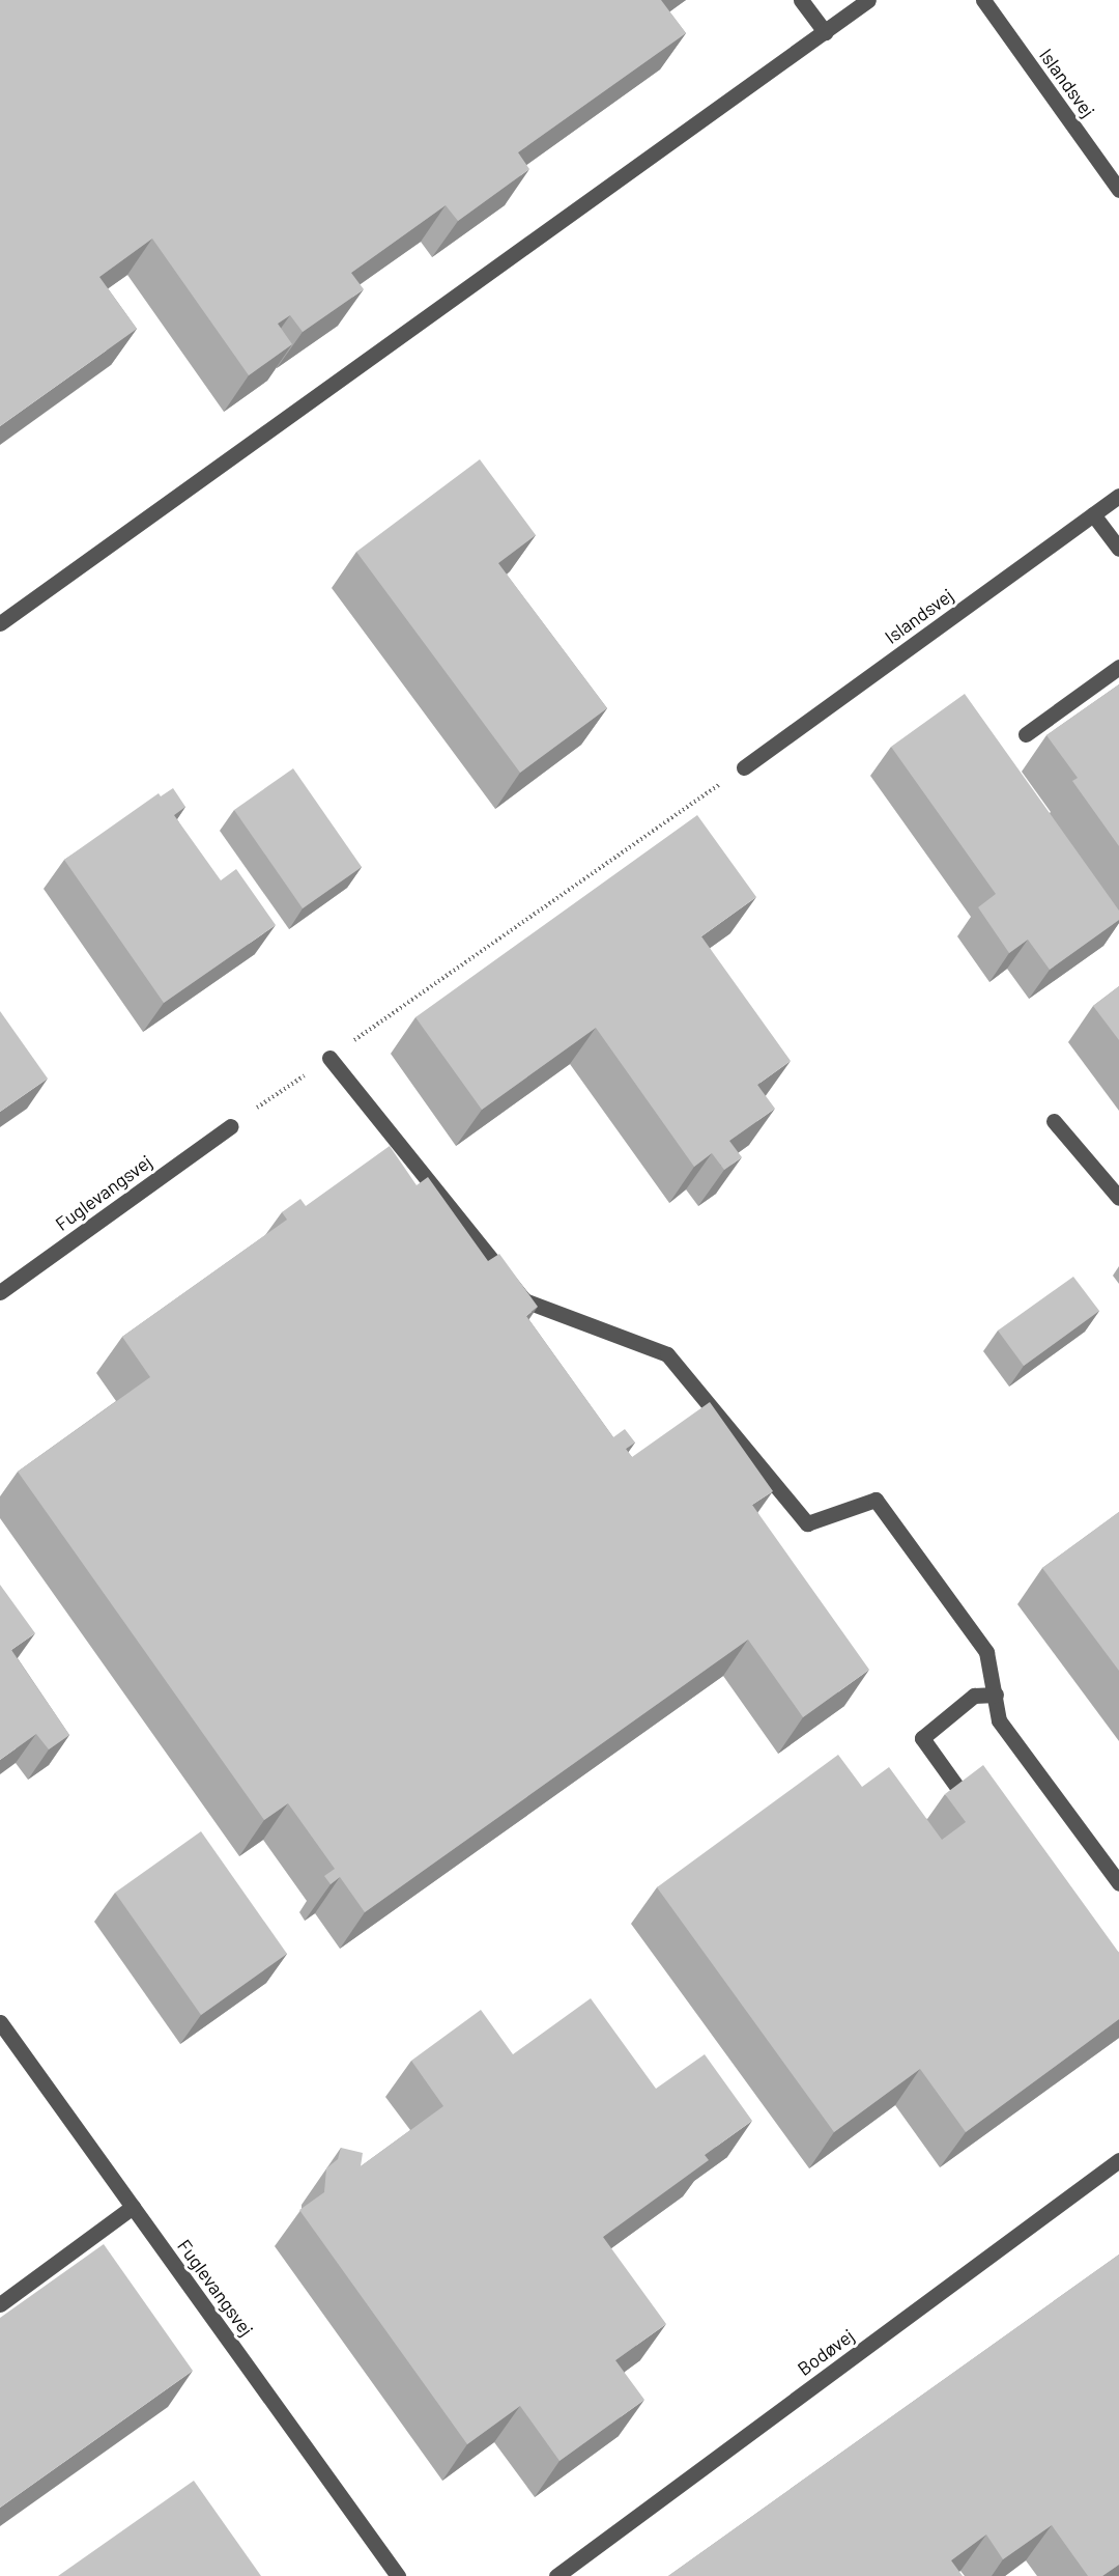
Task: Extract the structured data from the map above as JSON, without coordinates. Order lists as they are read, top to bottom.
{
  "streets": {
    "street": ["Islandsvej", "Fuglevangsvej", "Bodøvej"]
  }
}
